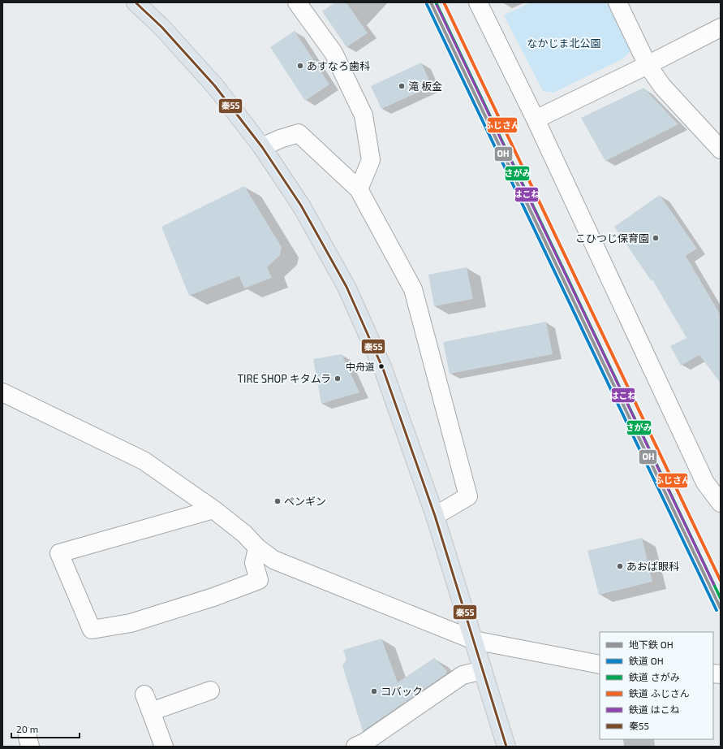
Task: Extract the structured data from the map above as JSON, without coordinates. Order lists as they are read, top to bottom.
{
  "parks": ["なかじま北公園"],
  "places": [
    "あすなろ歯科",
    "滝 板金",
    "こひつじ保育園",
    "中舟道",
    "TIRE SHOP キタムラ",
    "ペンギン",
    "あおば眼科",
    "コバック"
  ],
  "lines": [
    "metro line OH",
    "rail line さがみ",
    "rail line ふじさん",
    "transit line 秦55",
    "rail line OH",
    "rail line はこね"
  ],
  "legend": [
    "地下鉄 OH",
    "鉄道 OH",
    "鉄道 さがみ",
    "鉄道 ふじさん",
    "鉄道 はこね",
    "秦55"
  ],
  "scale_bar": "20 m"
}
